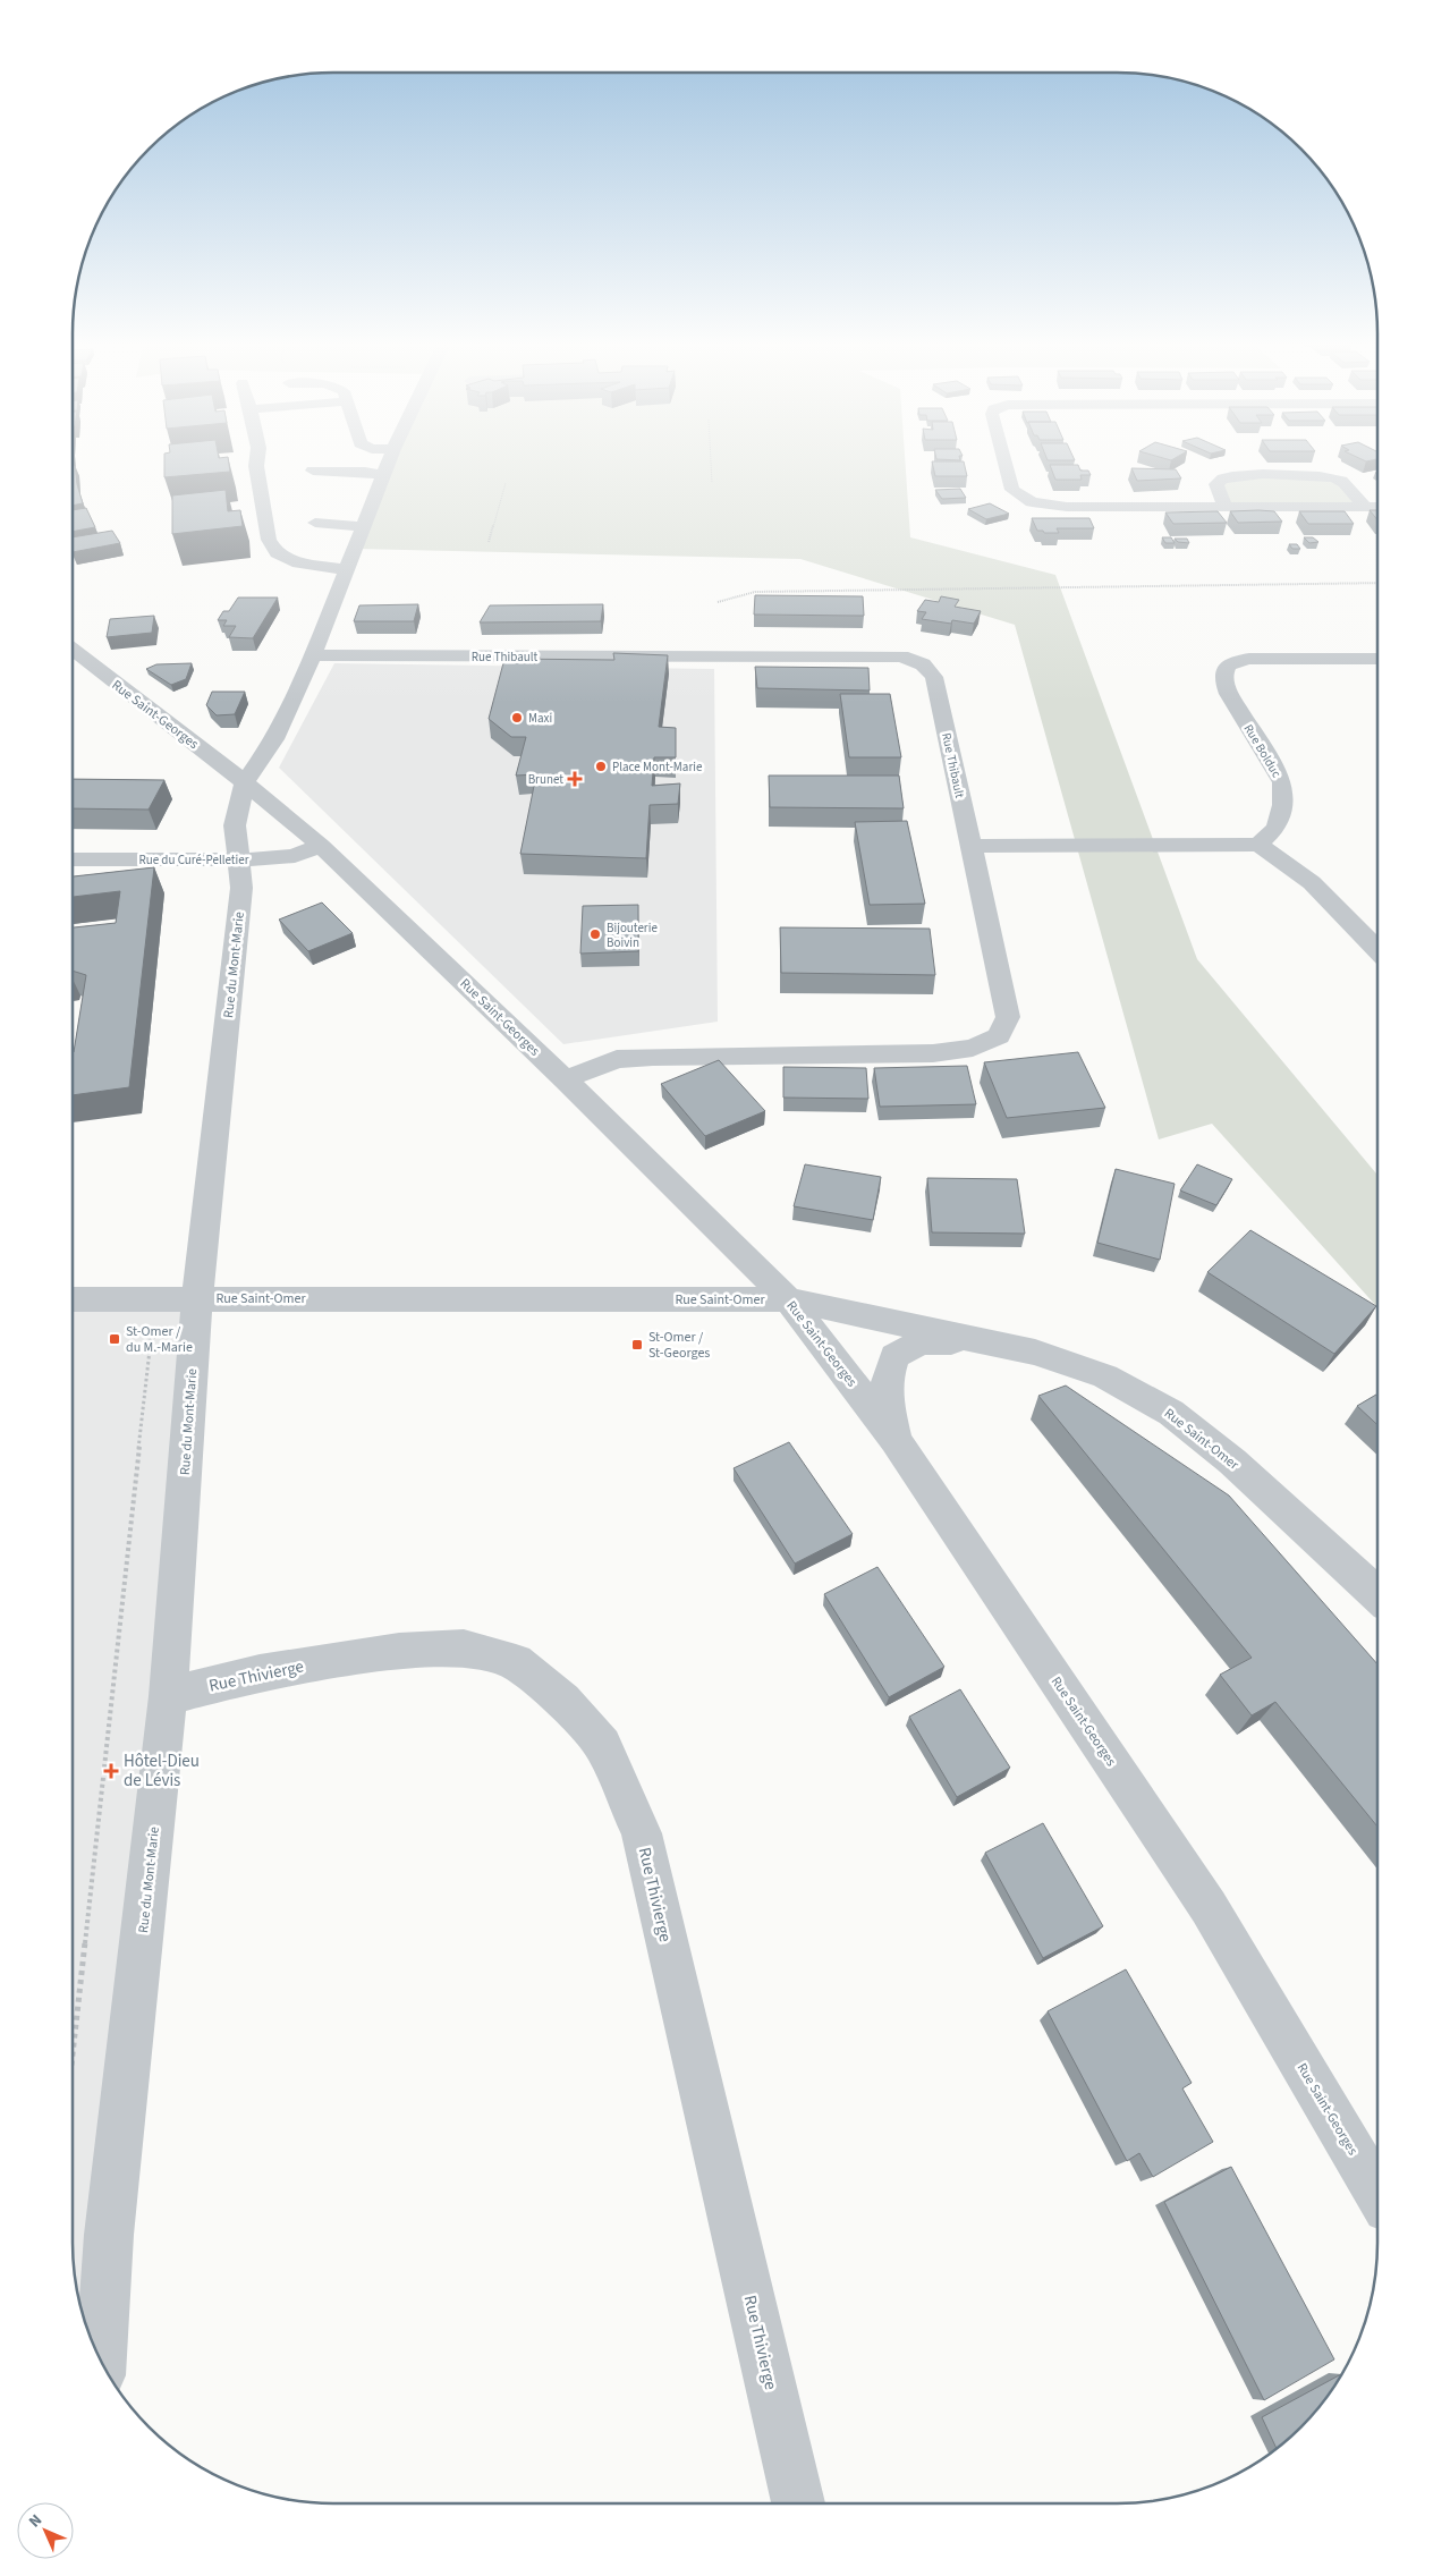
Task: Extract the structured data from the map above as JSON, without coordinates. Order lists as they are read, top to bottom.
{
  "streets": {
    "street": [
      "Rue Thibault",
      "Rue Saint-Georges",
      "Rue Bolduc",
      "Rue du Curé-Pelletier",
      "Rue du Mont-Marie",
      "Rue Saint-Omer",
      "Rue Thivierge"
    ]
  },
  "crossings": [
    ["Rue Thibault", "Rue Saint-Georges"],
    ["Rue Thibault", "Rue du Mont-Marie"],
    ["Rue Saint-Georges", "Rue du Curé-Pelletier"],
    ["Rue Saint-Georges", "Rue du Mont-Marie"],
    ["Rue Saint-Georges", "Rue Saint-Omer"],
    ["Rue du Curé-Pelletier", "Rue du Mont-Marie"],
    ["Rue du Mont-Marie", "Rue Saint-Omer"],
    ["Rue du Mont-Marie", "Rue Thivierge"]
  ],
  "places": {
    "other": ["Maxi", "Place Mont-Marie", "Bijouterie Boivin"],
    "health": ["Brunet", "Hôtel-Dieu de Lévis"],
    "transit": ["St-Omer / du M.-Marie", "St-Omer / St-Georges"]
  },
  "north": "top left"
}
